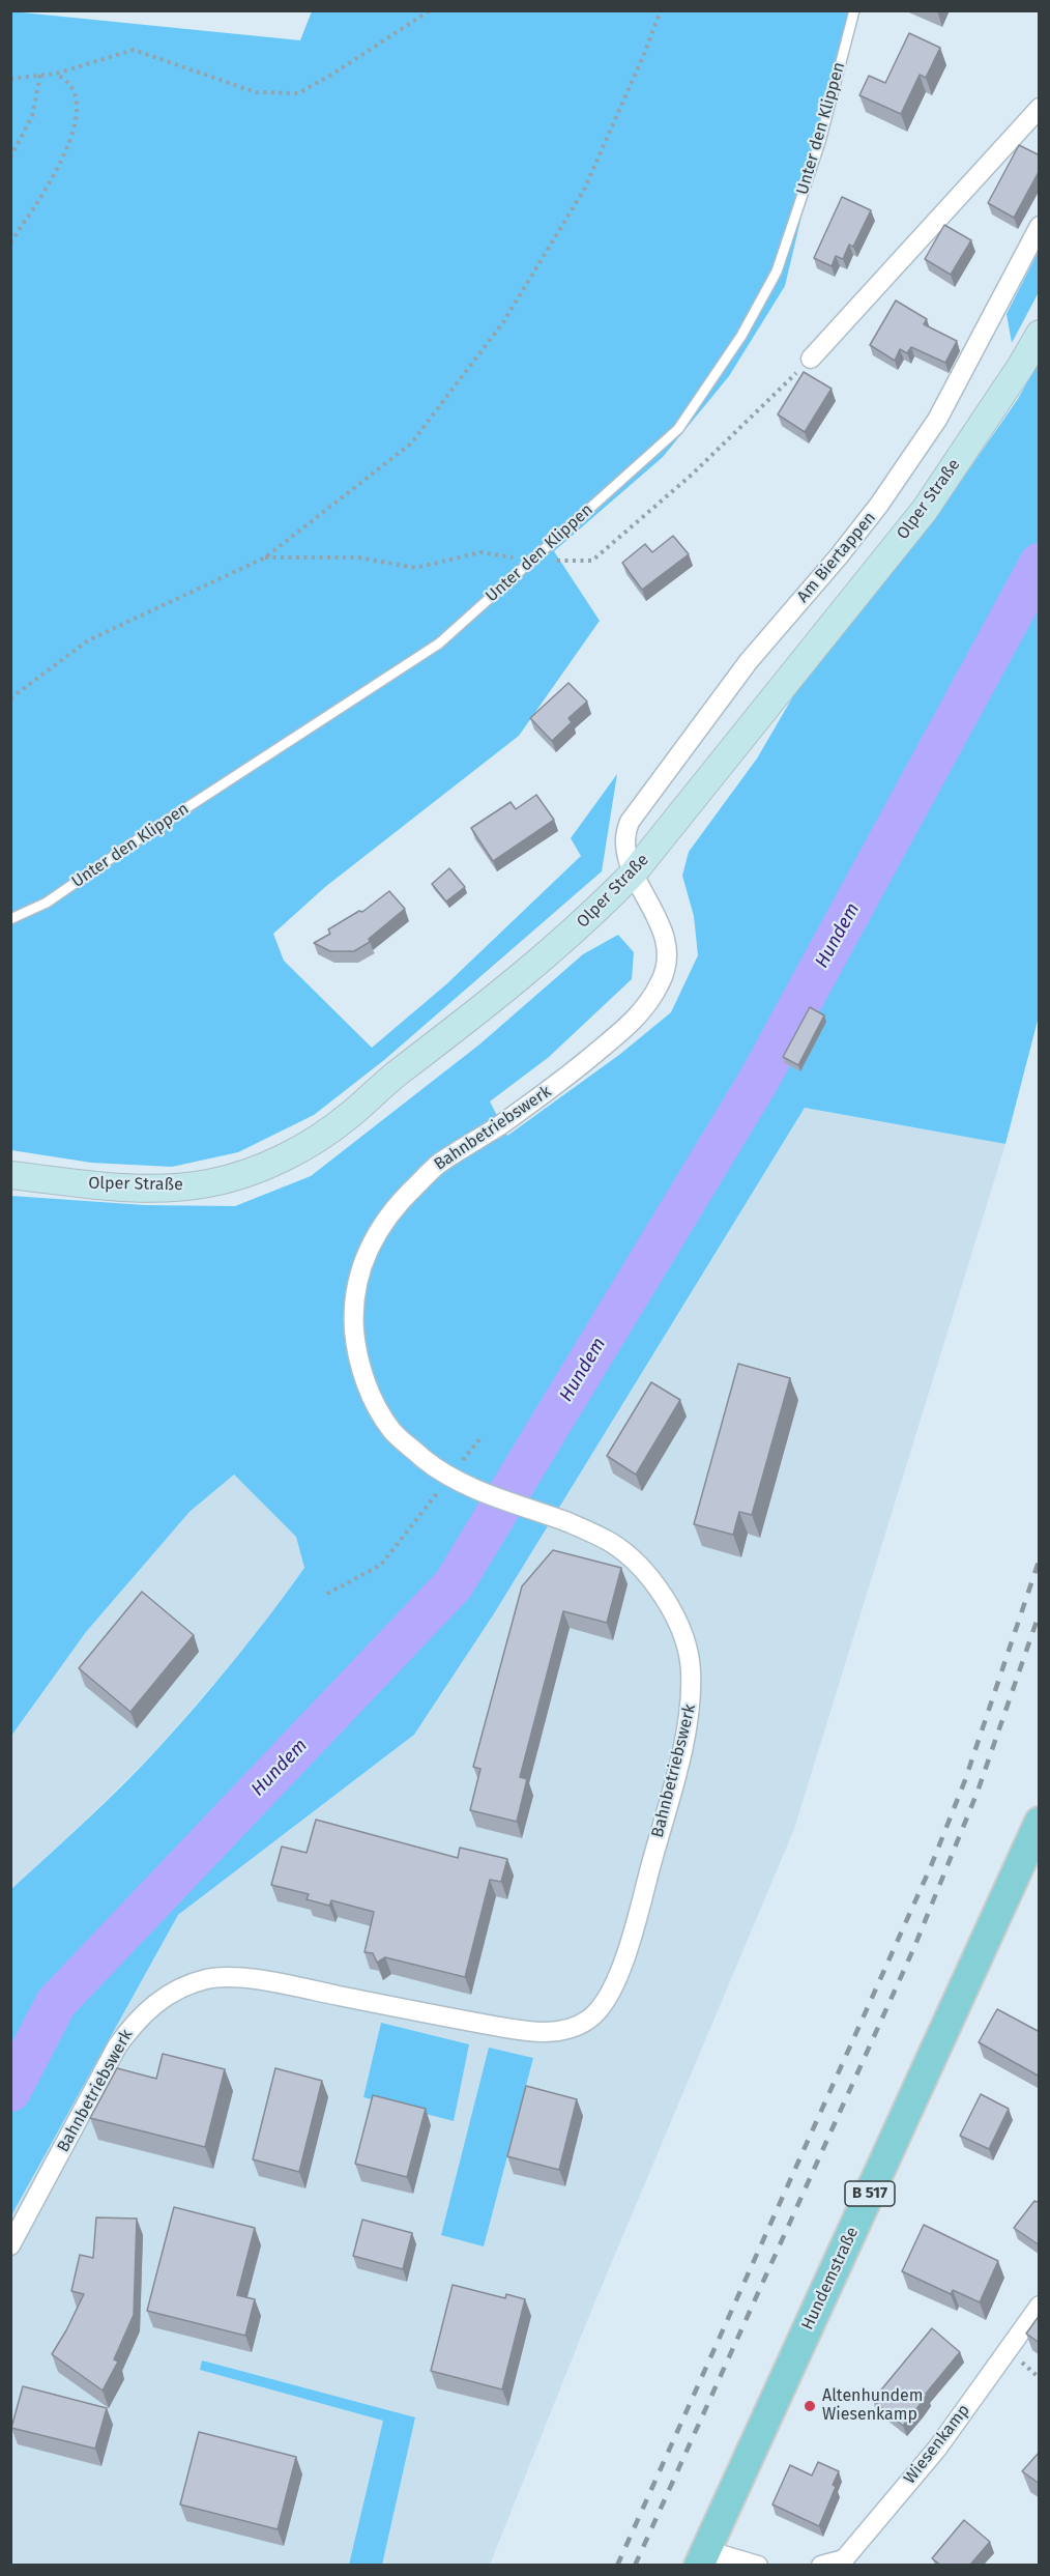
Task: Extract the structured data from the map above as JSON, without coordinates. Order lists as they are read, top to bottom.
{
  "streets": {
    "main road": ["Olper Straße", "B 517", "Hundemstraße"],
    "street": ["Am Biertappen", "Bahnbetriebswerk", "Wiesenkamp"],
    "lane": ["Unter den Klippen"]
  },
  "crossings": [
    ["Olper Straße", "Am Biertappen"],
    ["Olper Straße", "Bahnbetriebswerk"],
    ["Am Biertappen", "Bahnbetriebswerk"]
  ],
  "water": ["Hundem"],
  "places": ["Altenhundem Wiesenkamp"]
}
